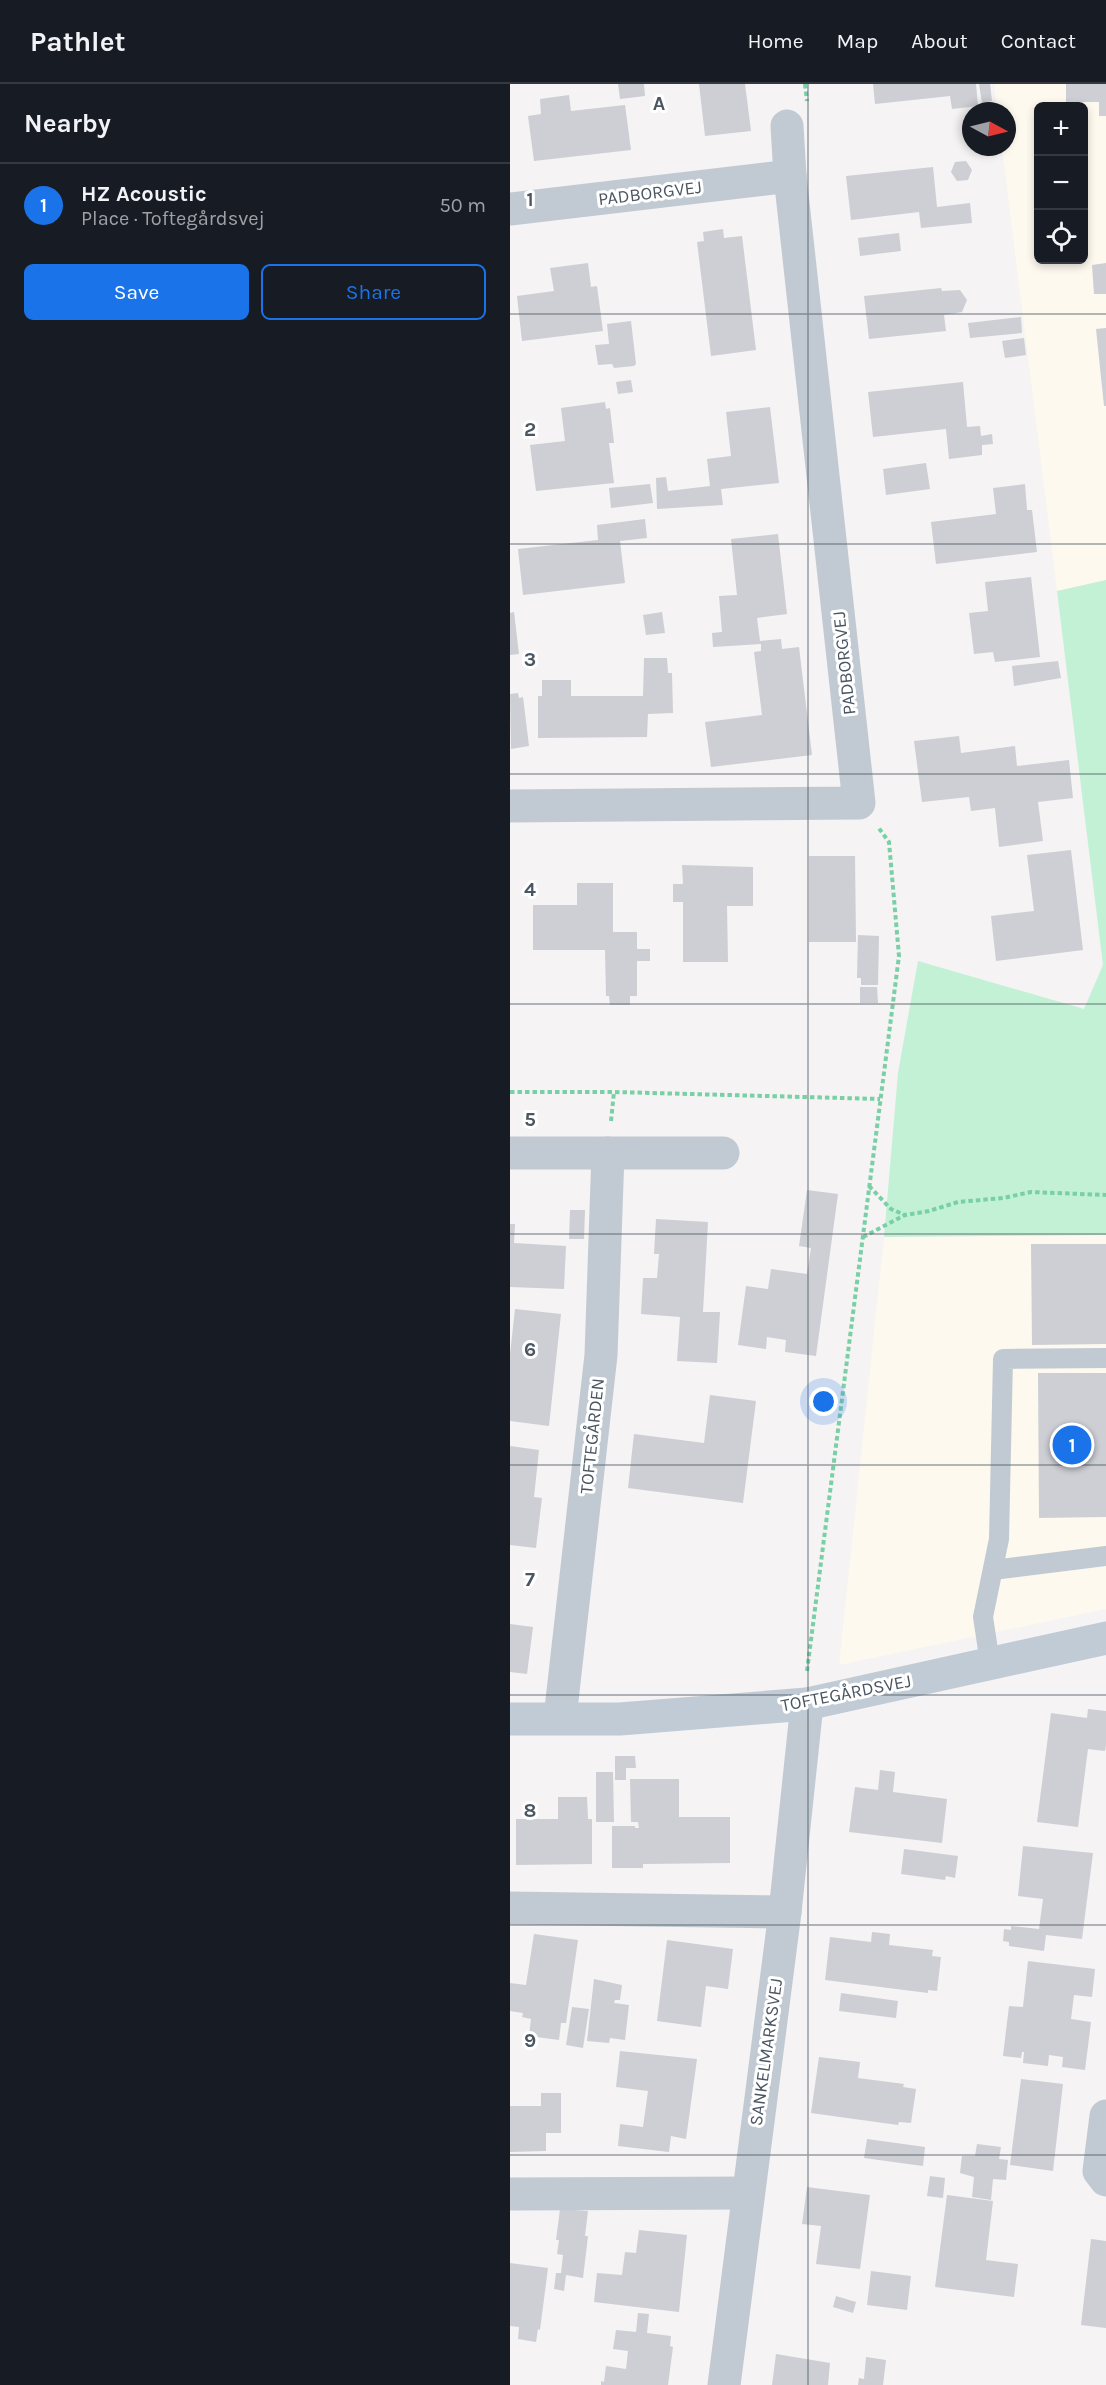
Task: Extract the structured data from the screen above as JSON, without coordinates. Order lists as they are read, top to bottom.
{
  "streets": {
    "street": [
      "PADBORGVEJ",
      "TOFTEGÅRDEN",
      "TOFTEGÅRDSVEJ",
      "SANKELMARKSVEJ"
    ]
  },
  "crossings": [
    ["TOFTEGÅRDEN", "TOFTEGÅRDSVEJ"],
    ["TOFTEGÅRDSVEJ", "SANKELMARKSVEJ"]
  ],
  "north": "right",
  "page": {
    "header": "Pathlet",
    "nav": [
      "Home",
      "Map",
      "About",
      "Contact"
    ],
    "heading": "Nearby",
    "map_buttons": ["+", "−"],
    "list": [
      {
        "mark": "1",
        "name": "HZ Acoustic",
        "note": "Place · Toftegårdsvej",
        "value": "50 m"
      }
    ],
    "buttons": ["Save", "Share"],
    "pins": "1"
  },
  "grid": {
    "columns": ["A"],
    "rows": [
      "1",
      "2",
      "3",
      "4",
      "5",
      "6",
      "7",
      "8",
      "9"
    ]
  }
}
